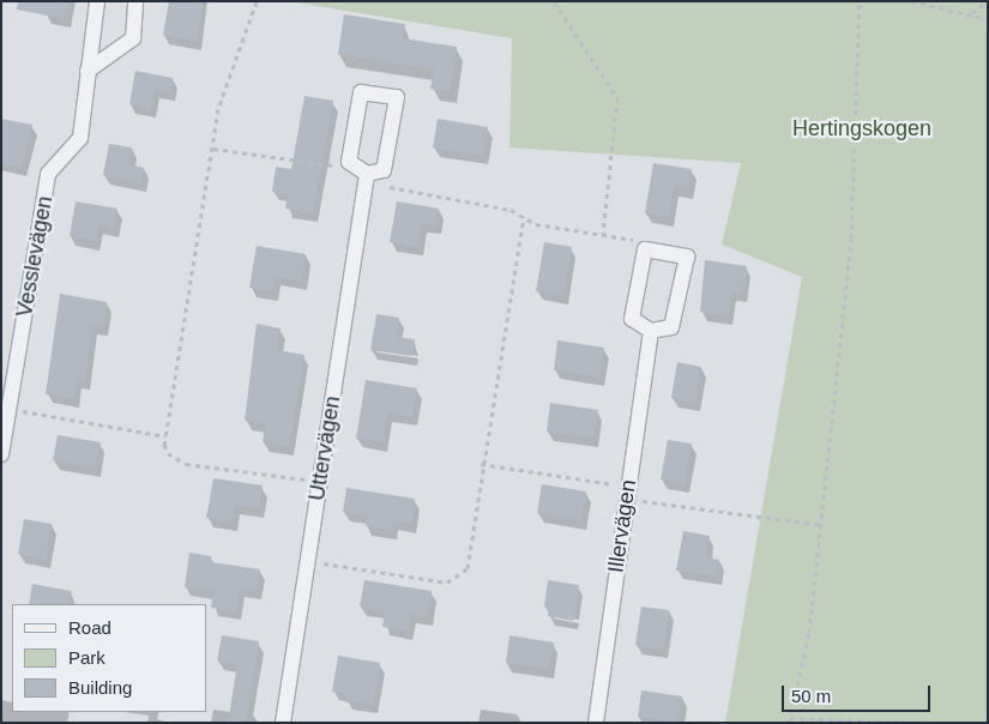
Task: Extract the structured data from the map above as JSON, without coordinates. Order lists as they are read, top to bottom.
{
  "streets": {
    "street": ["Vesslevägen", "Uttervägen", "Illervägen"]
  },
  "parks": ["Hertingskogen"],
  "legend": ["Road", "Park", "Building"],
  "scale_bar": "50 m"
}
